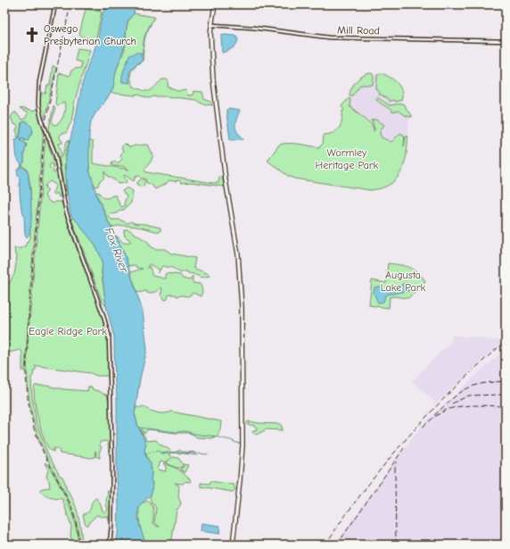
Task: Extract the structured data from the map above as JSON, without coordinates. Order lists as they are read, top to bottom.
{
  "streets": {
    "street": ["Mill Road"]
  },
  "water": ["Fox River"],
  "parks": ["Wormley Heritage Park", "Augusta Lake Park", "Eagle Ridge Park"],
  "places": {
    "church": ["Oswego Presbyterian Church"]
  }
}
